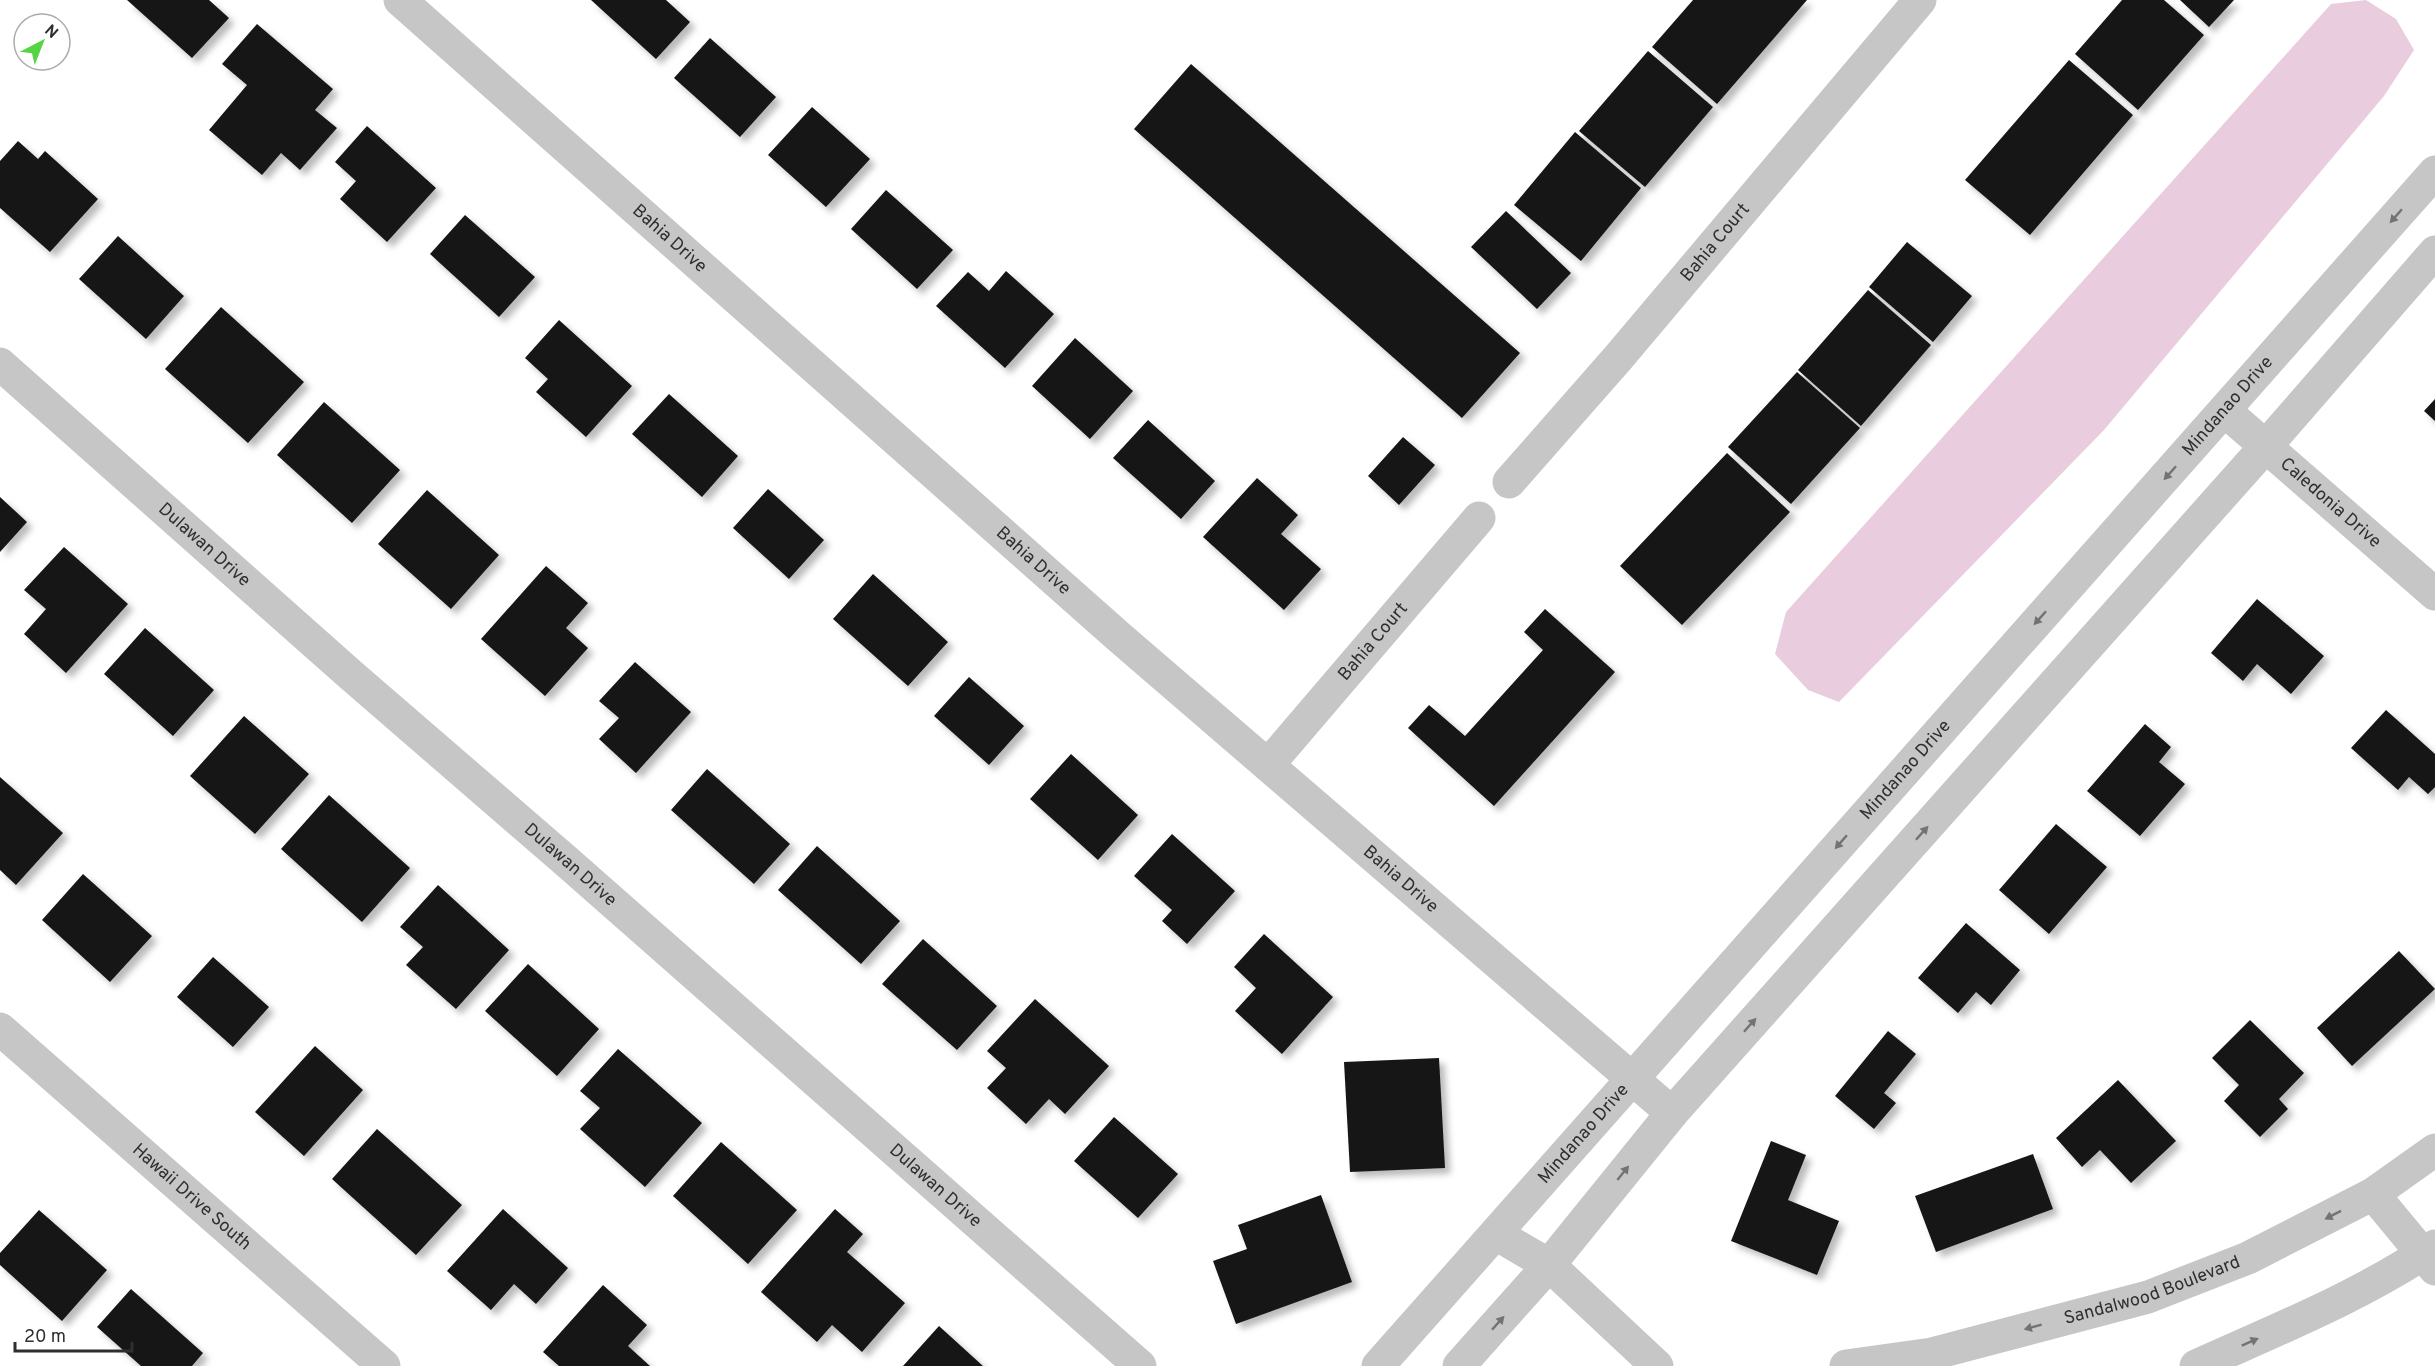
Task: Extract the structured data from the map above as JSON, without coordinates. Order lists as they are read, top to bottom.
{
  "streets": {
    "street": [
      "Bahia Drive",
      "Bahia Court",
      "Mindanao Drive",
      "Caledonia Drive",
      "Dulawan Drive",
      "Hawaii Drive South",
      "Sandalwood Boulevard"
    ]
  },
  "crossings": [
    ["Bahia Drive", "Bahia Court"],
    ["Bahia Drive", "Mindanao Drive"],
    ["Mindanao Drive", "Caledonia Drive"]
  ],
  "scale_bar": "20 m",
  "north": "top right"
}
